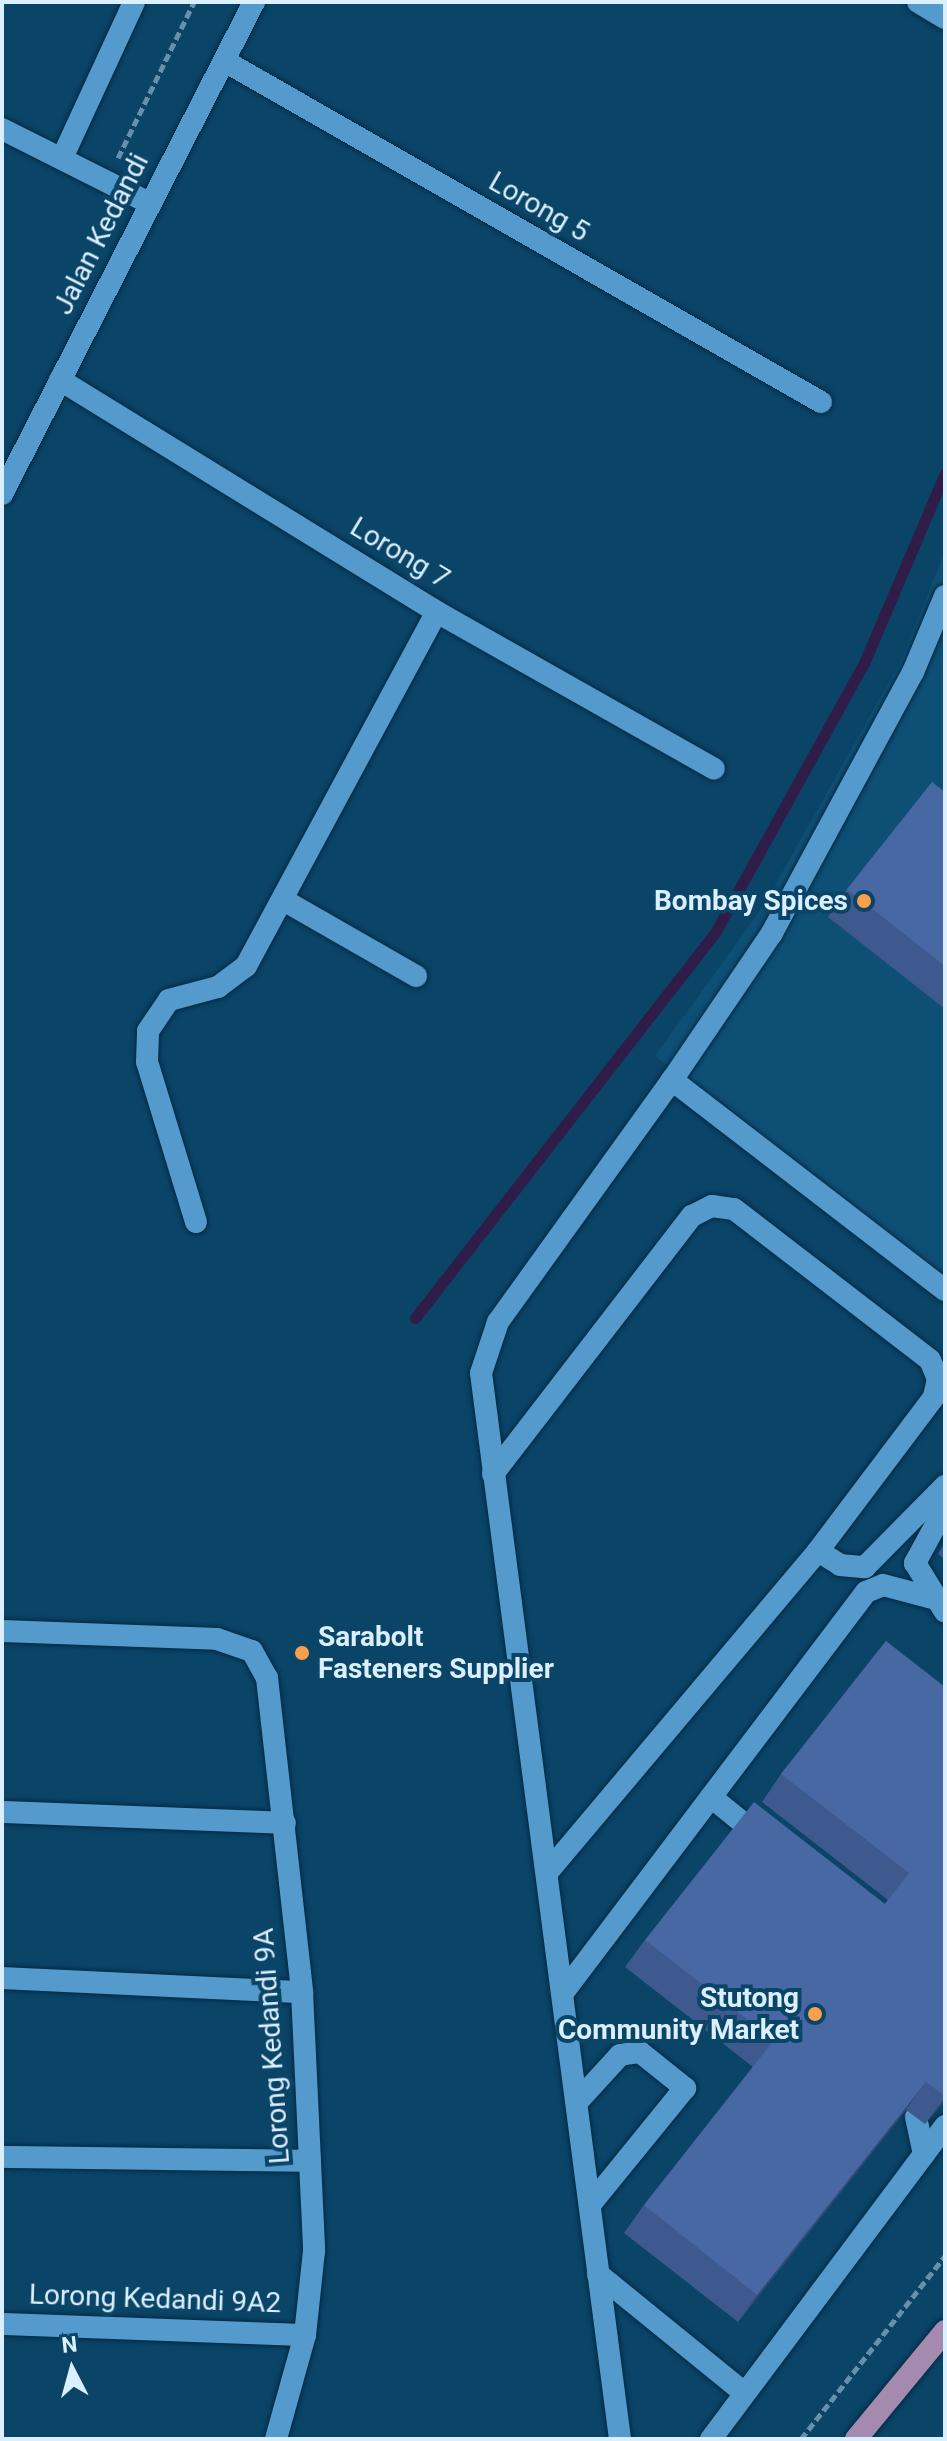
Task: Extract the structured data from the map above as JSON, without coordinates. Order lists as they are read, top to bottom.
{
  "streets": {
    "street": [
      "Lorong 5",
      "Jalan Kedandi",
      "Lorong 7",
      "Lorong Kedandi 9A",
      "Lorong Kedandi 9A2"
    ]
  },
  "crossings": [
    ["Lorong 5", "Jalan Kedandi"],
    ["Jalan Kedandi", "Lorong 7"],
    ["Lorong Kedandi 9A", "Lorong Kedandi 9A2"]
  ],
  "places": ["Bombay Spices", "Sarabolt Fasteners Supplier", "Stutong Community Market"],
  "north": "top"
}
